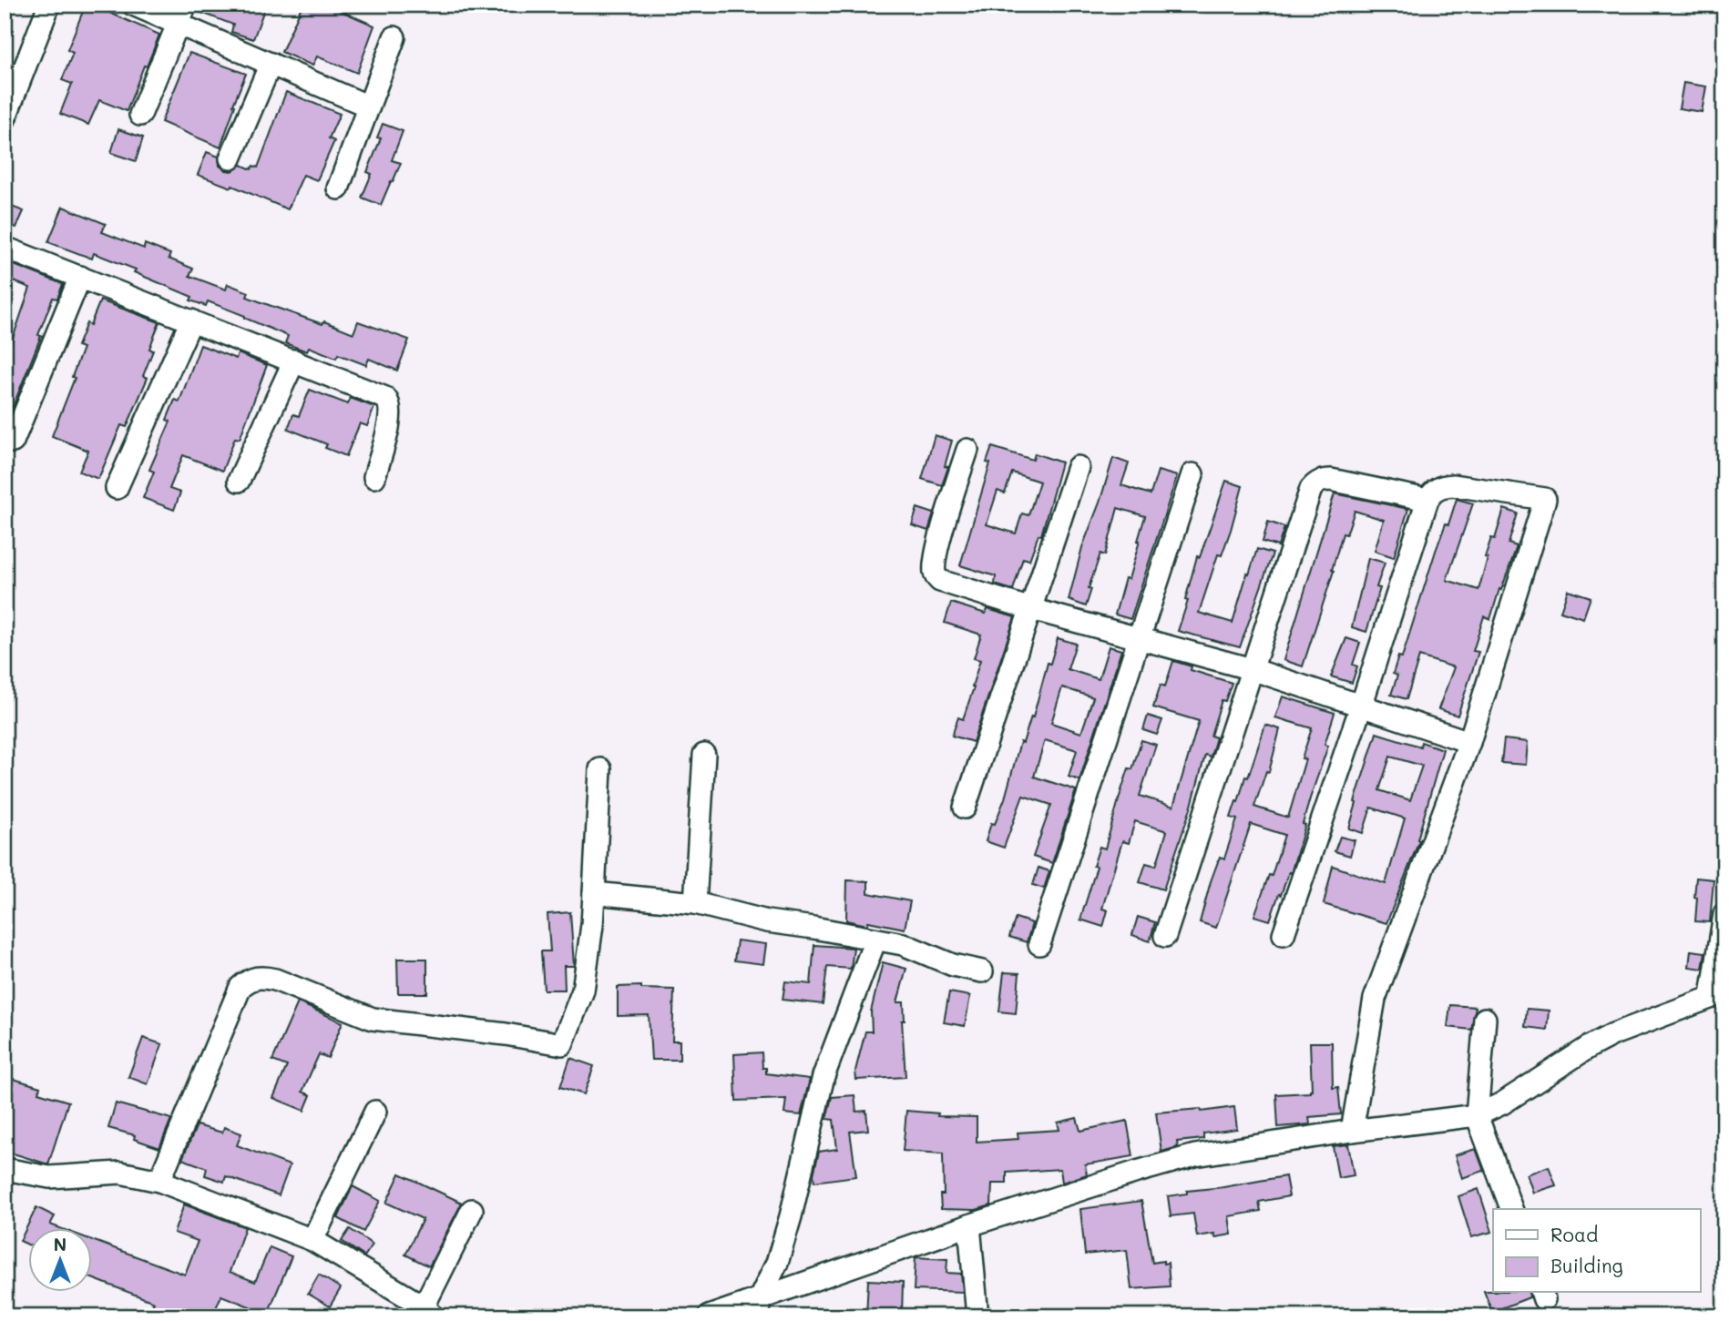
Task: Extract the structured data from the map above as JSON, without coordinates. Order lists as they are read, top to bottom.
{
  "legend": ["Road", "Building"],
  "north": "top"
}
